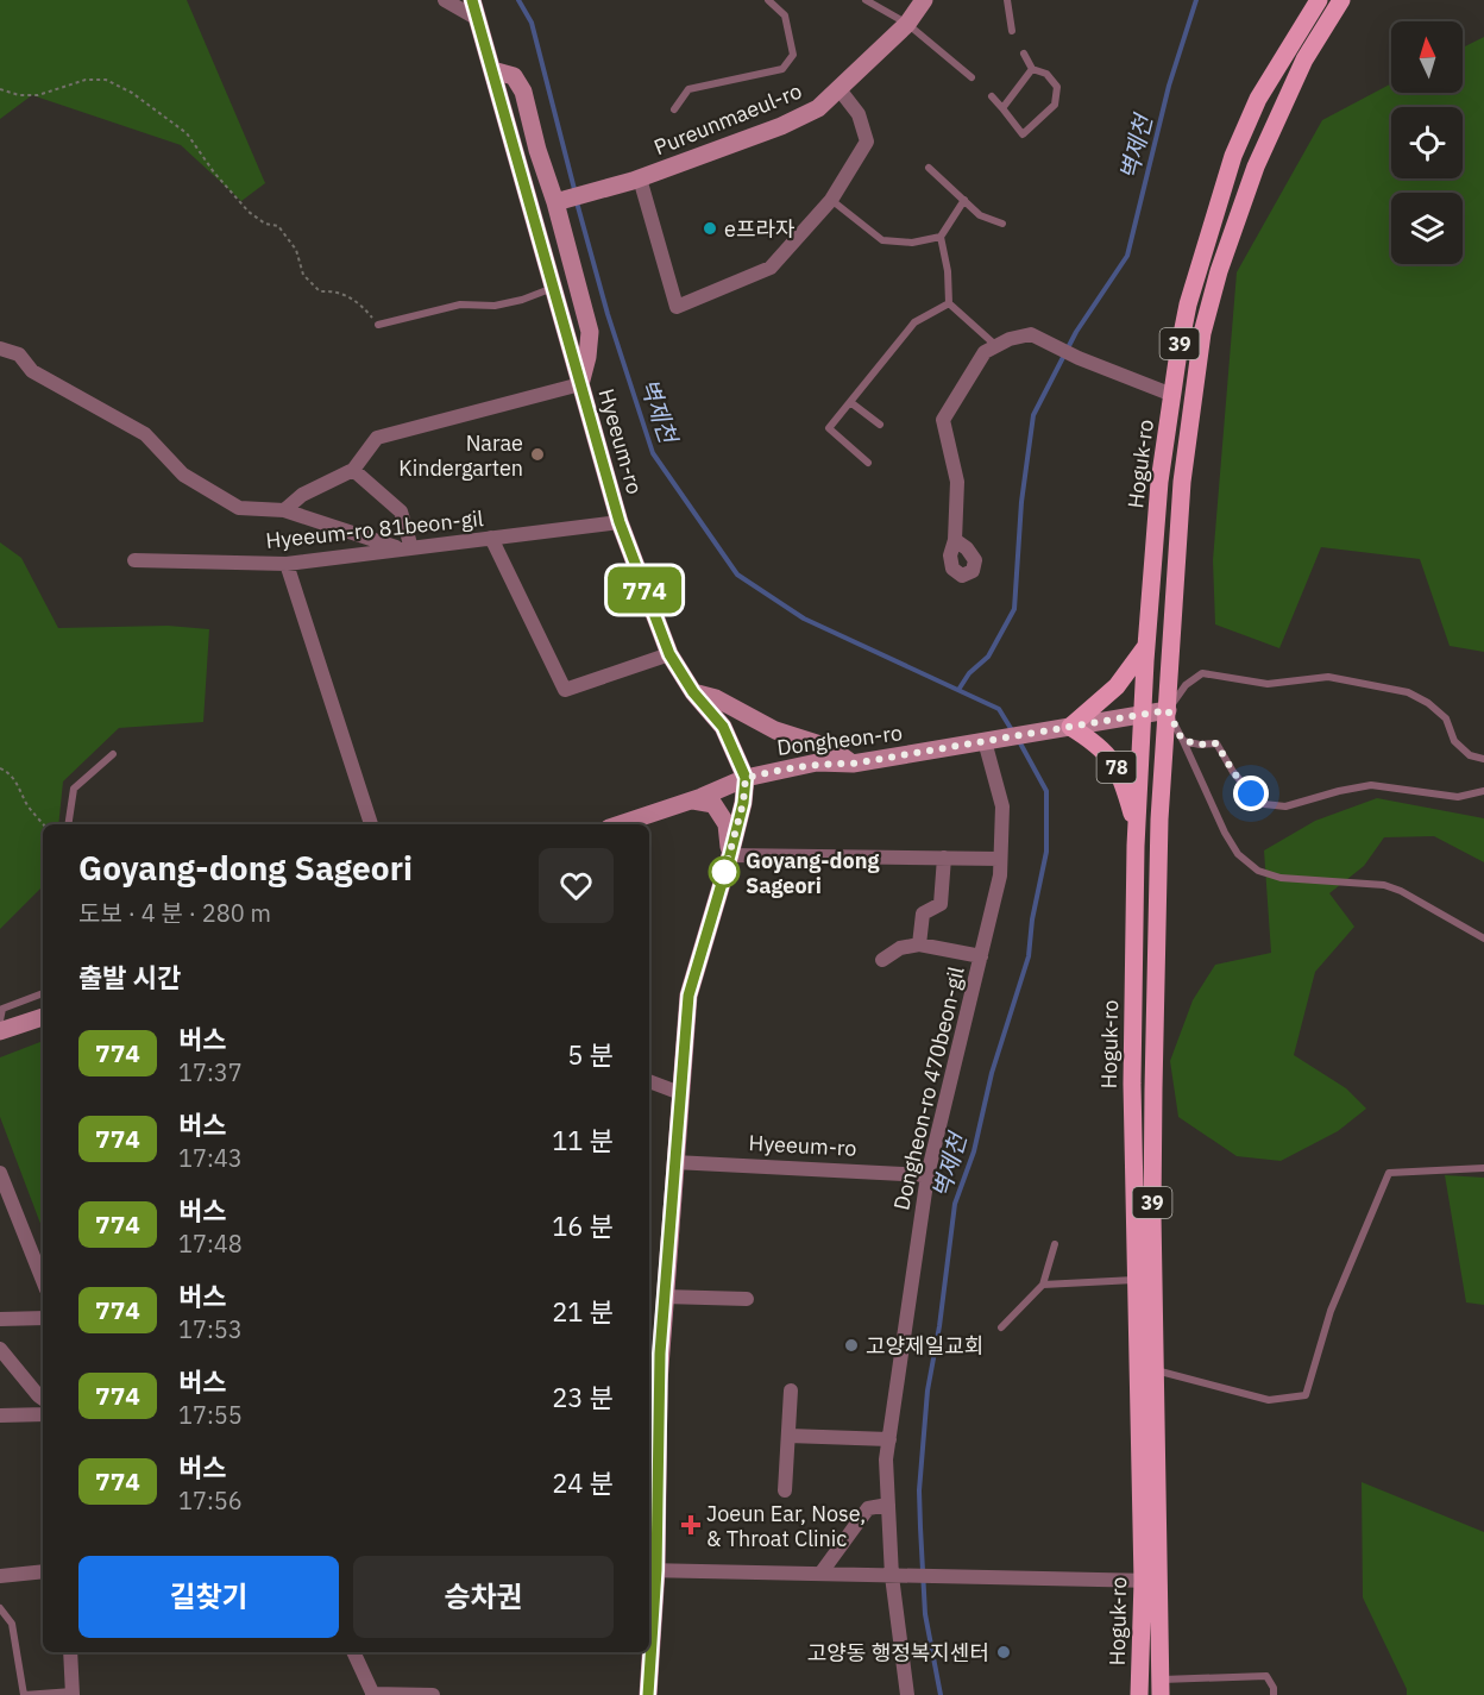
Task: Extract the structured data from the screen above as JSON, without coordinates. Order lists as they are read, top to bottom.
{
  "streets": {
    "main road": [
      "Pureunmaeul-ro",
      "39",
      "Hyeeum-ro",
      "Hoguk-ro",
      "Dongheon-ro",
      "78"
    ],
    "street": ["Hyeeum-ro 81beon-gil", "Dongheon-ro 470beon-gil"]
  },
  "crossings": [
    ["Hyeeum-ro", "Hyeeum-ro 81beon-gil"],
    ["Hyeeum-ro", "Dongheon-ro"],
    ["Hyeeum-ro", "Dongheon-ro 470beon-gil"],
    ["Hoguk-ro", "78"],
    ["Dongheon-ro", "78"],
    ["Dongheon-ro", "Dongheon-ro 470beon-gil"],
    ["78", "Dongheon-ro 470beon-gil"]
  ],
  "water": ["벽제천"],
  "places": {
    "other": [
      "e프라자",
      "Narae Kindergarten",
      "Goyang-dong Sageori",
      "고양제일교회",
      "고양동 행정복지센터"
    ],
    "health": ["Joeun Ear, Nose, & Throat Clinic"]
  },
  "lines": ["bus line 774"],
  "north": "top",
  "page": {
    "on_map": "774",
    "heading": [
      ["Goyang-dong Sageori", "도보 · 4 분 · 280 m"],
      "출발 시간"
    ],
    "list": [
      {
        "mark": "774",
        "name": "버스",
        "note": "17:37",
        "value": "5 분"
      },
      {
        "mark": "774",
        "name": "버스",
        "note": "17:43",
        "value": "11 분"
      },
      {
        "mark": "774",
        "name": "버스",
        "note": "17:48",
        "value": "16 분"
      },
      {
        "mark": "774",
        "name": "버스",
        "note": "17:53",
        "value": "21 분"
      },
      {
        "mark": "774",
        "name": "버스",
        "note": "17:55",
        "value": "23 분"
      },
      {
        "mark": "774",
        "name": "버스",
        "note": "17:56",
        "value": "24 분"
      }
    ],
    "buttons": ["길찾기", "승차권"]
  }
}
